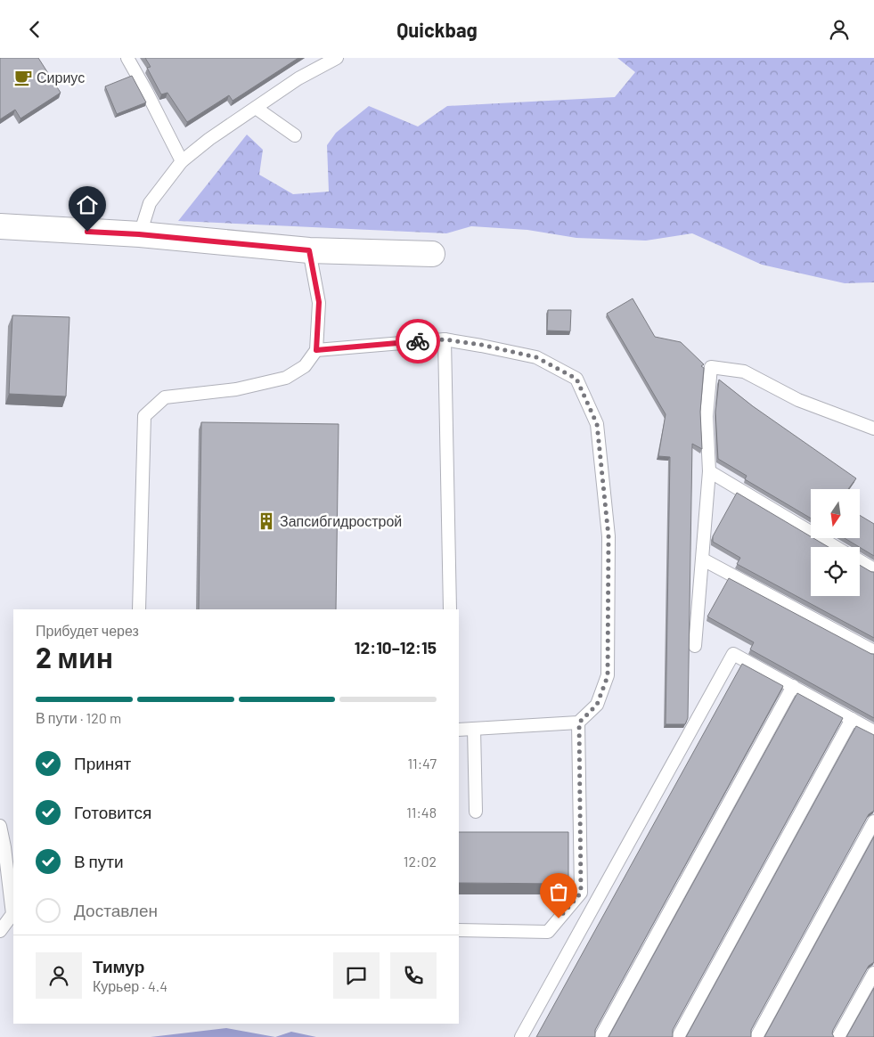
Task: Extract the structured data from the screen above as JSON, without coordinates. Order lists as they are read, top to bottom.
{
  "places": {
    "cafe": ["Сириус"],
    "building": ["Запсибгидрострой"]
  },
  "north": "bottom",
  "page": {
    "header": "Quickbag",
    "heading": ["2 мин", "Прибудет через", "12:10–12:15"],
    "panel": ["Тимур", "Курьер · 4.4"],
    "bar": "В пути · 120 m",
    "list": [
      ["Принят", "11:47"],
      ["Готовится", "11:48"],
      ["В пути", "12:02"],
      "Доставлен"
    ]
  }
}
